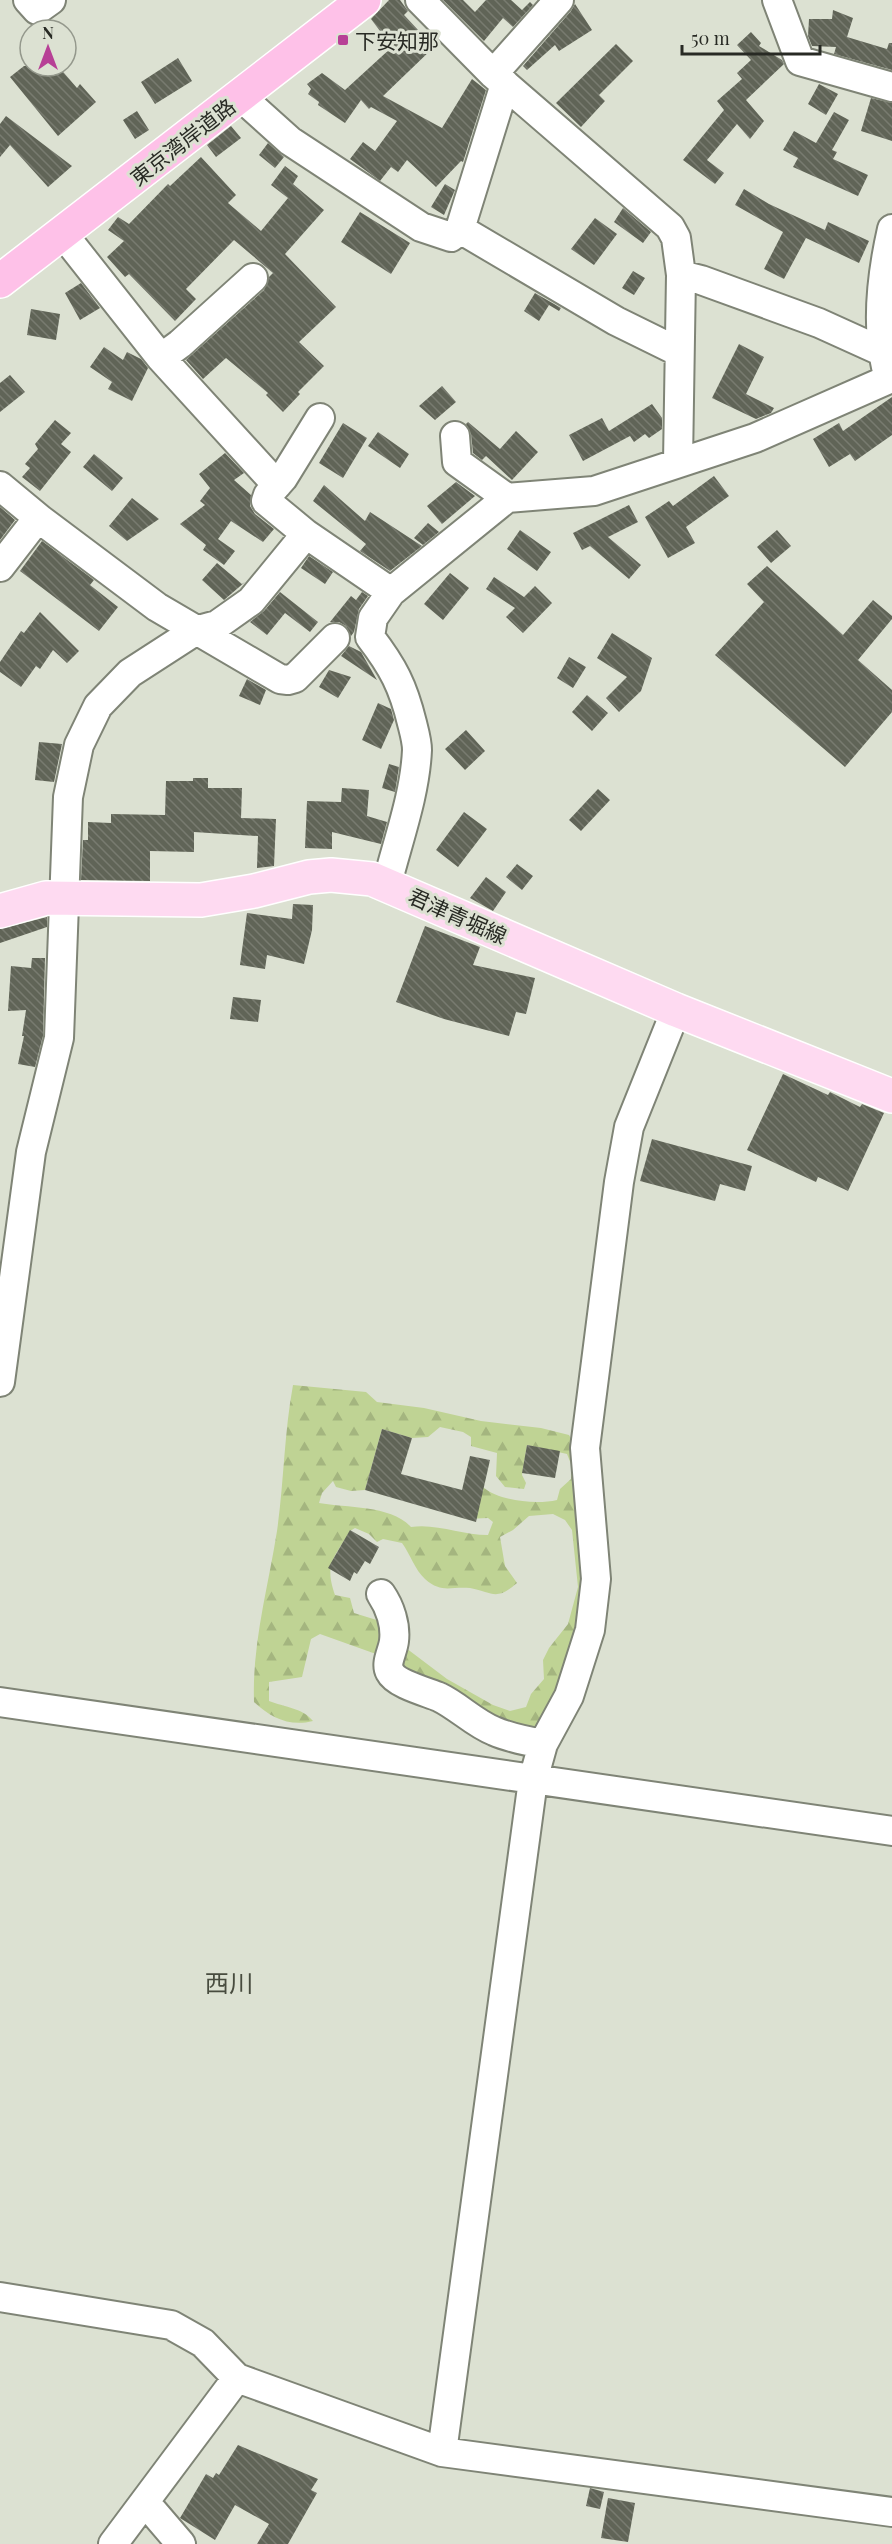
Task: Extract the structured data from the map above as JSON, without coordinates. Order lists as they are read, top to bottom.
{
  "streets": {
    "highway": ["東京湾岸道路"],
    "main road": ["君津青堀線"]
  },
  "districts": ["西川"],
  "places": {
    "transit": ["下安知那"]
  },
  "scale_bar": "50 m",
  "north": "top"
}
